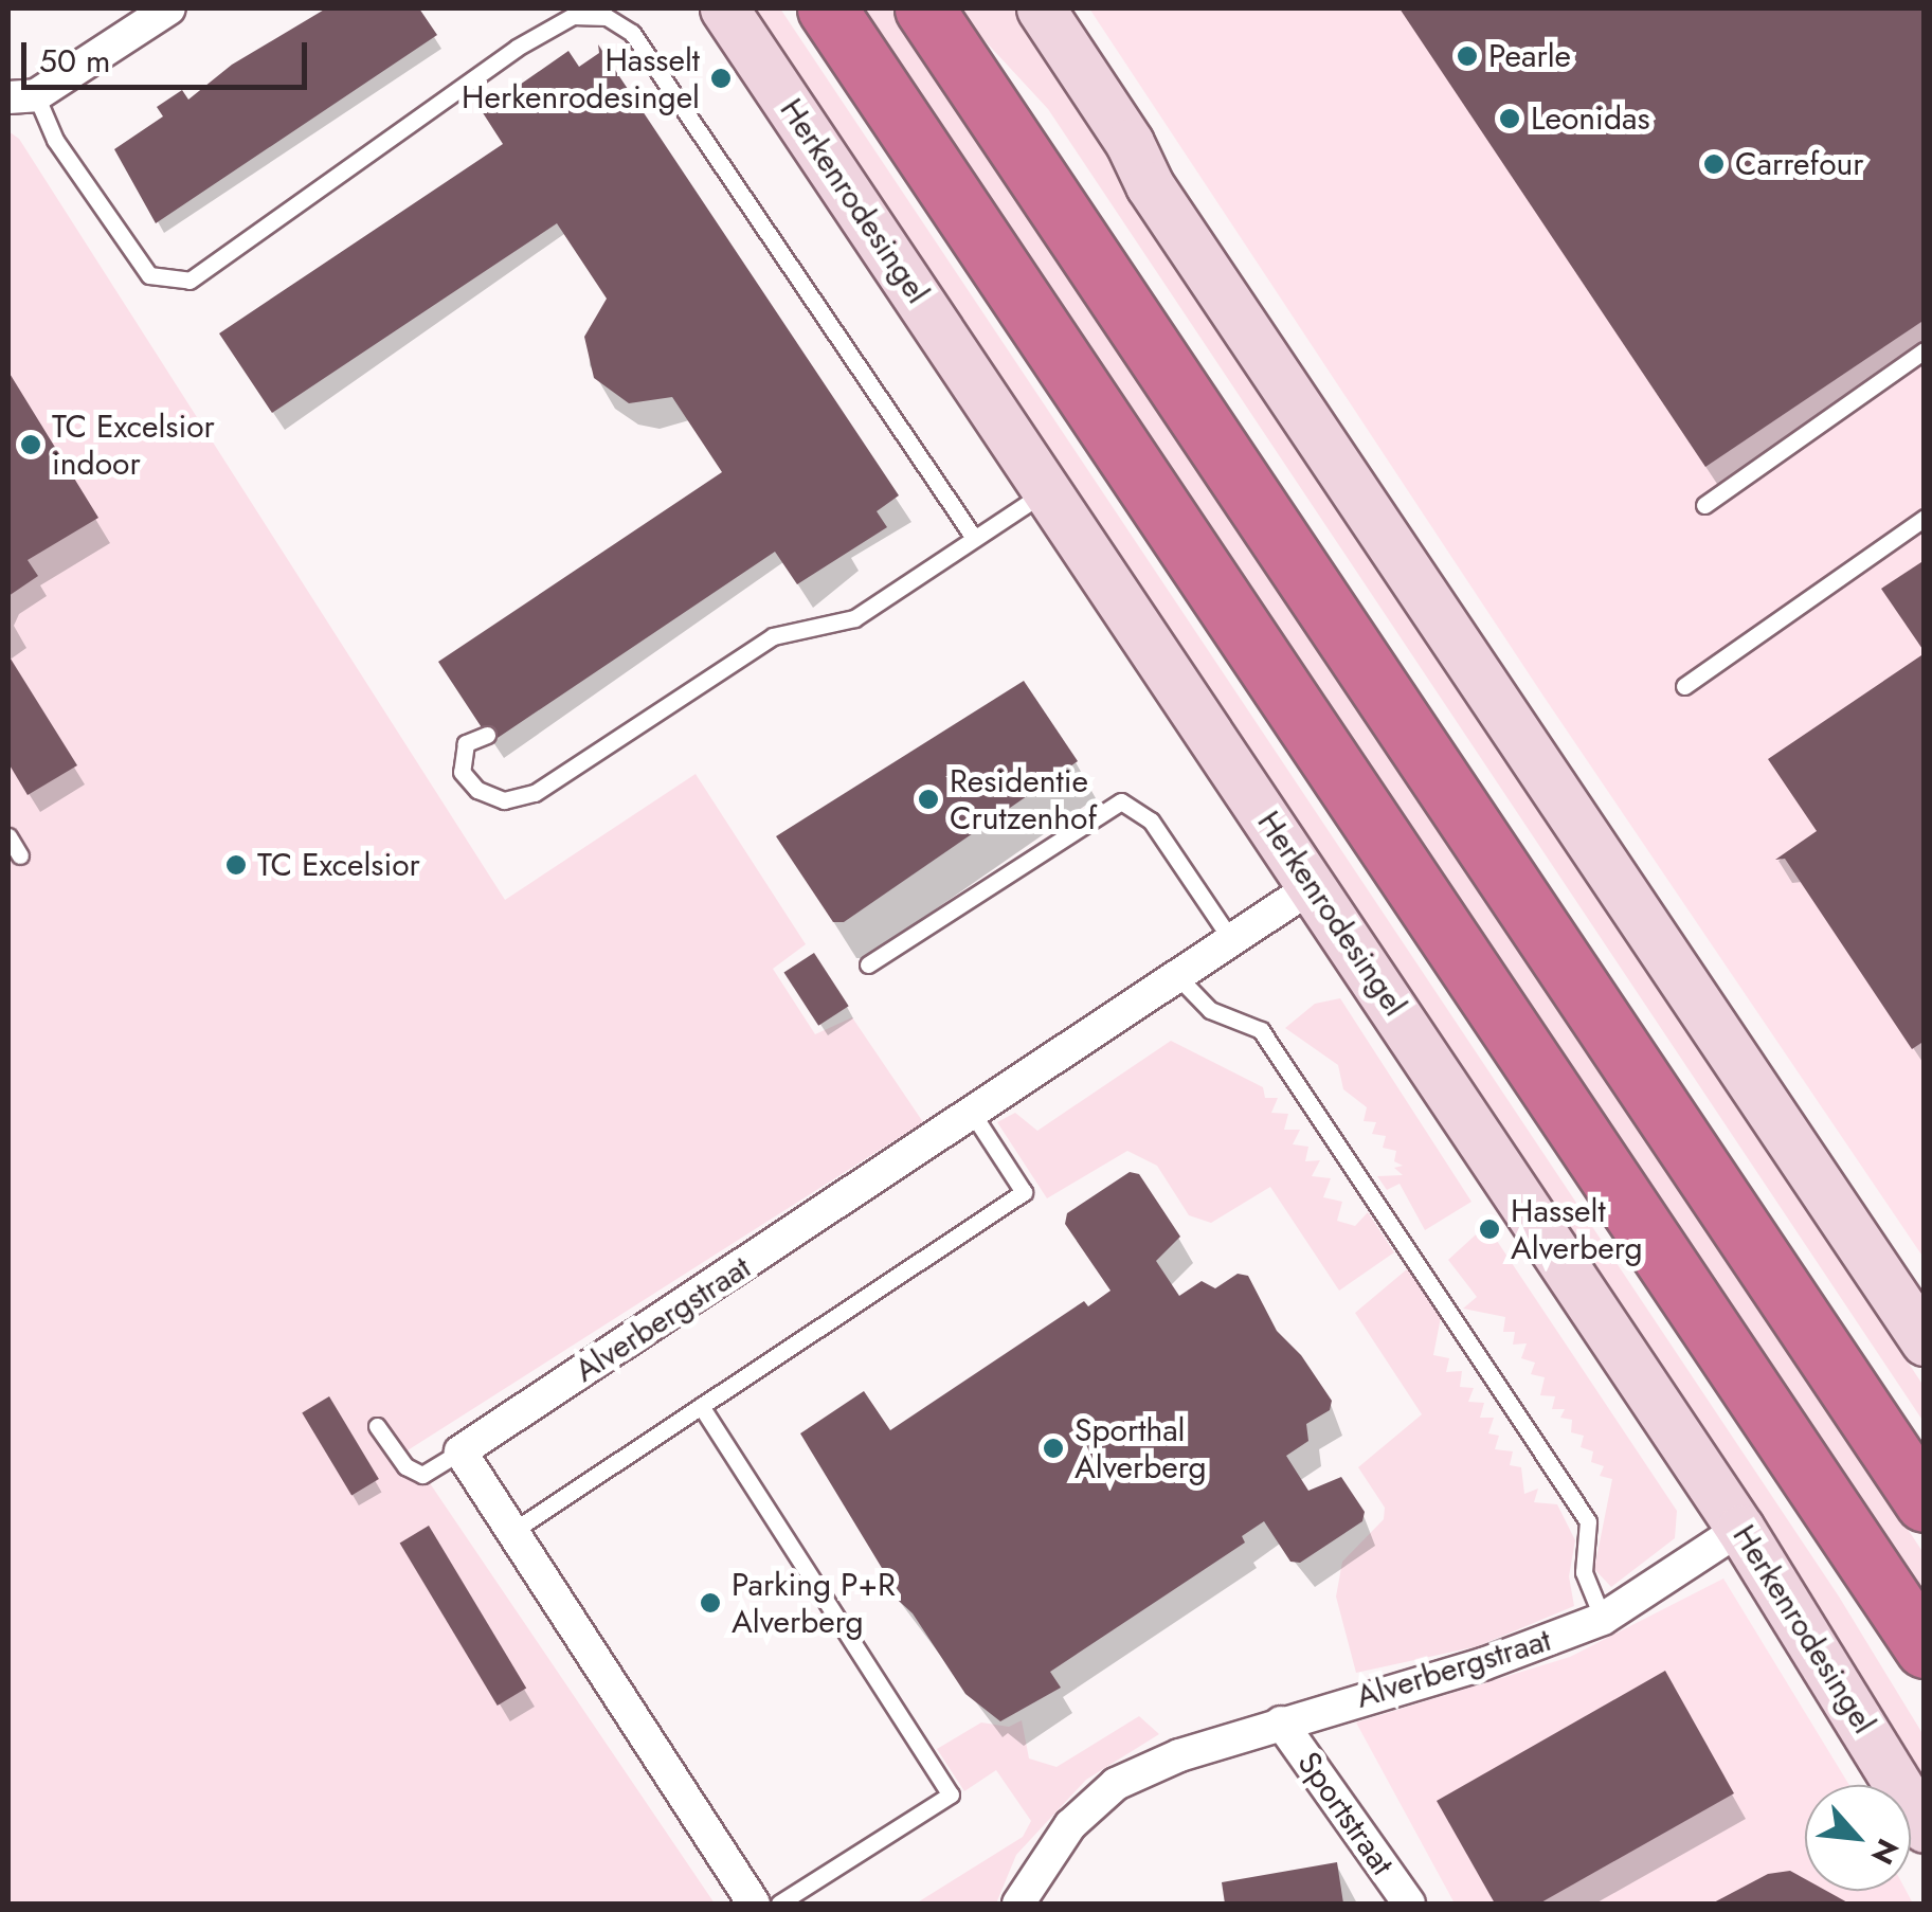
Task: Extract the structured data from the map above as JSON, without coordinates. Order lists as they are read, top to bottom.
{
  "streets": {
    "street": ["Herkenrodesingel", "Alverbergstraat", "Sportstraat"]
  },
  "crossings": [
    ["Herkenrodesingel", "Alverbergstraat"],
    ["Alverbergstraat", "Sportstraat"]
  ],
  "places": [
    "Pearle",
    "Hasselt Herkenrodesingel",
    "Leonidas",
    "Carrefour",
    "TC Excelsior indoor",
    "Residentie Crutzenhof",
    "TC Excelsior",
    "Hasselt Alverberg",
    "Sporthal Alverberg",
    "Parking P+R Alverberg"
  ],
  "scale_bar": "50 m",
  "north": "bottom right"
}
